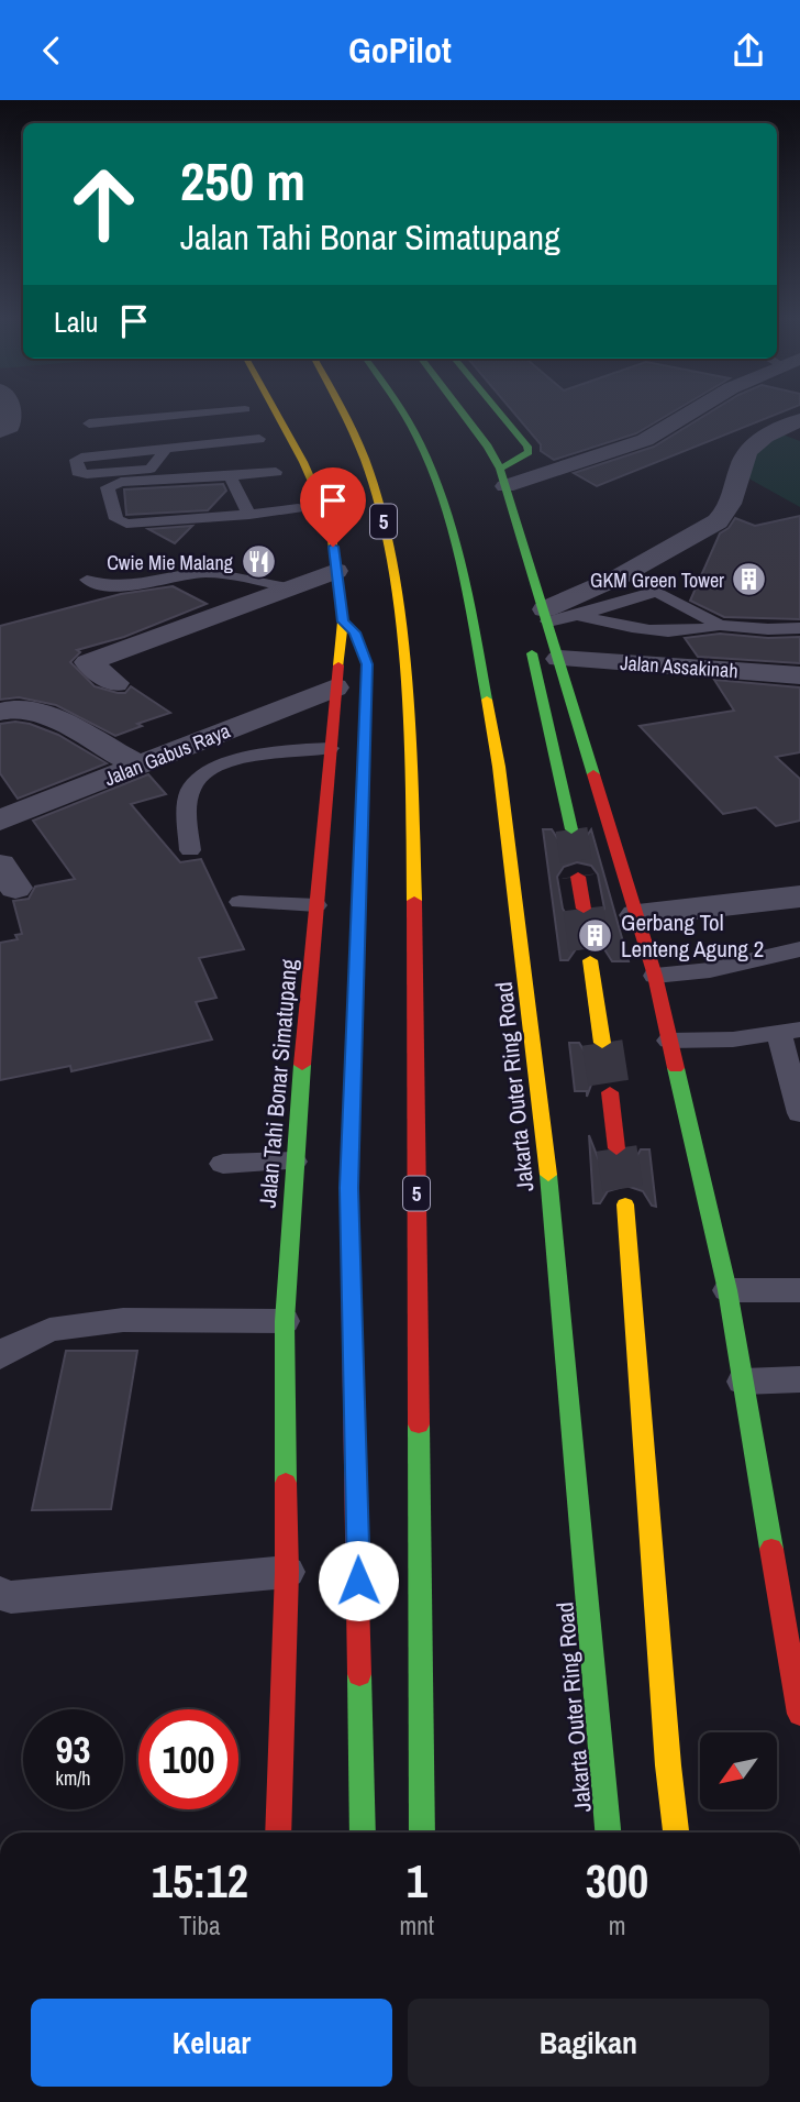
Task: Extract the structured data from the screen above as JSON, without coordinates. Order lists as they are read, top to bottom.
{
  "streets": {
    "highway": ["5", "Jalan Tahi Bonar Simatupang", "Jakarta Outer Ring Road"],
    "street": ["Jalan Assakinah", "Jalan Gabus Raya"]
  },
  "crossings": [
    ["Jalan Gabus Raya", "Jalan Tahi Bonar Simatupang"]
  ],
  "places": {
    "restaurant": ["Cwie Mie Malang"],
    "building": ["GKM Green Tower", "Gerbang Tol Lenteng Agung 2"]
  },
  "north": "bottom left",
  "page": {
    "header": "GoPilot",
    "turn": ["250 m", "Jalan Tahi Bonar Simatupang"],
    "then": "Lalu",
    "speed": "93 km/h",
    "limit": "100",
    "eta": [
      "15:12",
      "Tiba",
      "1",
      "mnt",
      "300",
      "m"
    ],
    "buttons": ["Keluar", "Bagikan"]
  }
}
